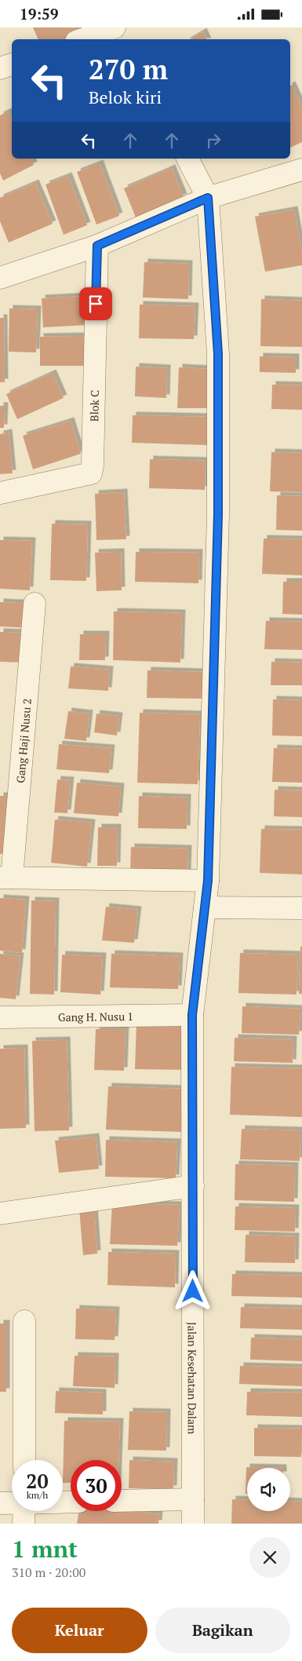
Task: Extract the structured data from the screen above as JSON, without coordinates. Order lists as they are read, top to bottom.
{
  "streets": {
    "street": [
      "Blok C",
      "Gang Haji Nusu 2",
      "Gang H. Nusu 1",
      "Jalan Kesehatan Dalam"
    ]
  },
  "crossings": [
    ["Gang Haji Nusu 2", "Jalan Kesehatan Dalam"],
    ["Gang H. Nusu 1", "Jalan Kesehatan Dalam"]
  ],
  "page": {
    "status": "19:59",
    "turn": ["270 m", "Belok kiri"],
    "speed": "20 km/h",
    "limit": "30",
    "heading": ["1 mnt", "310 m · 20:00"],
    "buttons": ["Keluar", "Bagikan"]
  }
}
